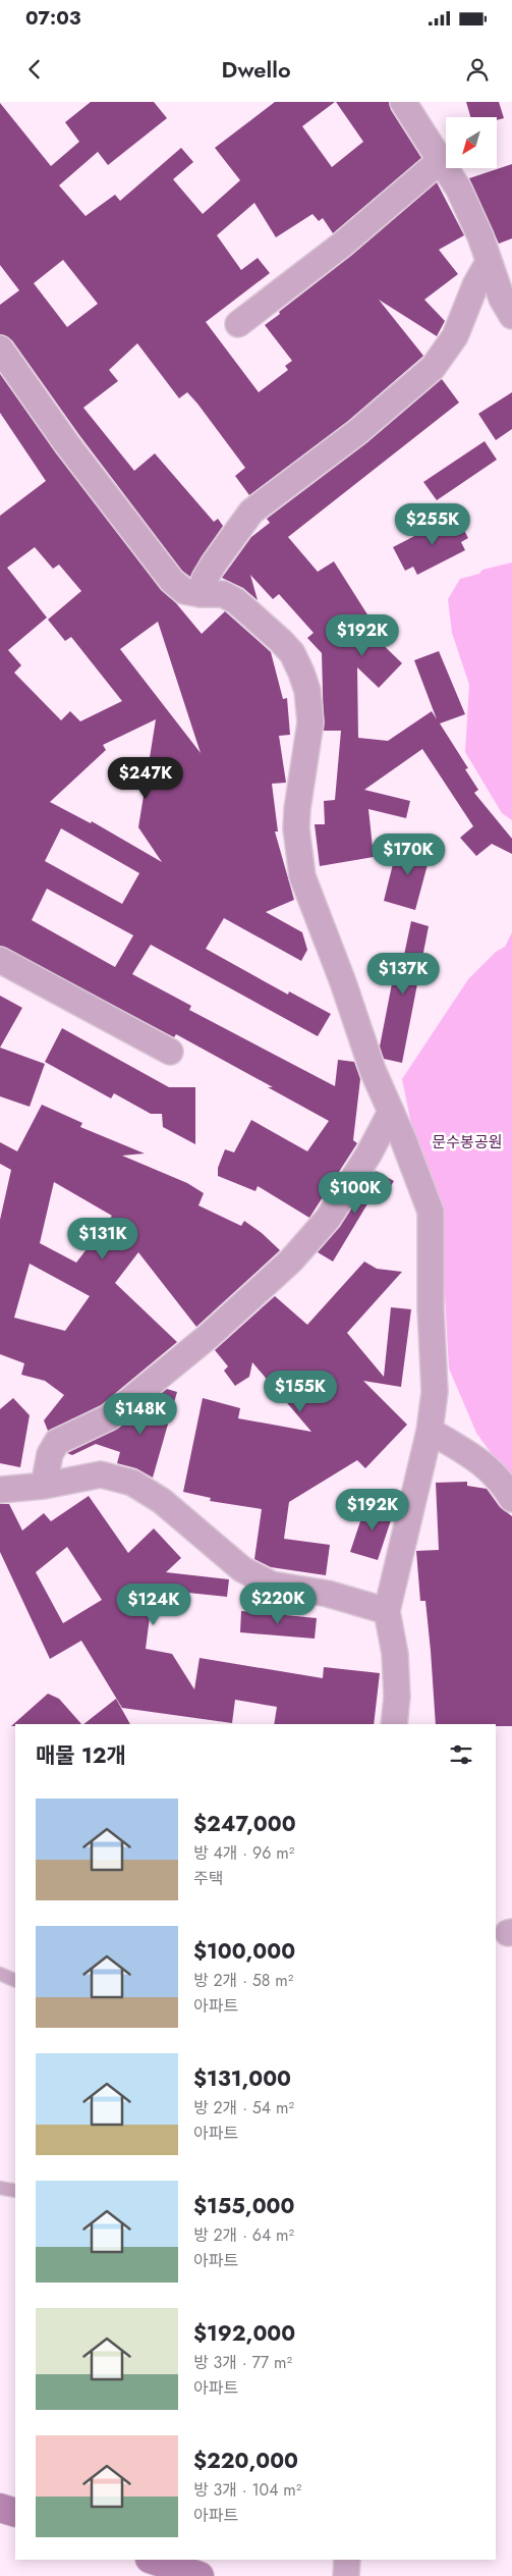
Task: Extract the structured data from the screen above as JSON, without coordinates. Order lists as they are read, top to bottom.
{
  "parks": ["문수봉공원"],
  "north": "bottom left",
  "page": {
    "status": "07:03",
    "header": "Dwello",
    "price": [
      "$255K",
      "$192K",
      "$247K",
      "$170K",
      "$137K",
      "$100K",
      "$131K",
      "$155K",
      "$148K",
      "$192K",
      "$220K",
      "$124K"
    ],
    "heading": "매물 12개",
    "list": [
      {
        "name": "$247,000",
        "note": "방 4개 · 96 m² · 주택"
      },
      {
        "name": "$100,000",
        "note": "방 2개 · 58 m² · 아파트"
      },
      {
        "name": "$131,000",
        "note": "방 2개 · 54 m² · 아파트"
      },
      {
        "name": "$155,000",
        "note": "방 2개 · 64 m² · 아파트"
      },
      {
        "name": "$192,000",
        "note": "방 3개 · 77 m² · 아파트"
      },
      {
        "name": "$220,000",
        "note": "방 3개 · 104 m² · 아파트"
      }
    ]
  }
}
